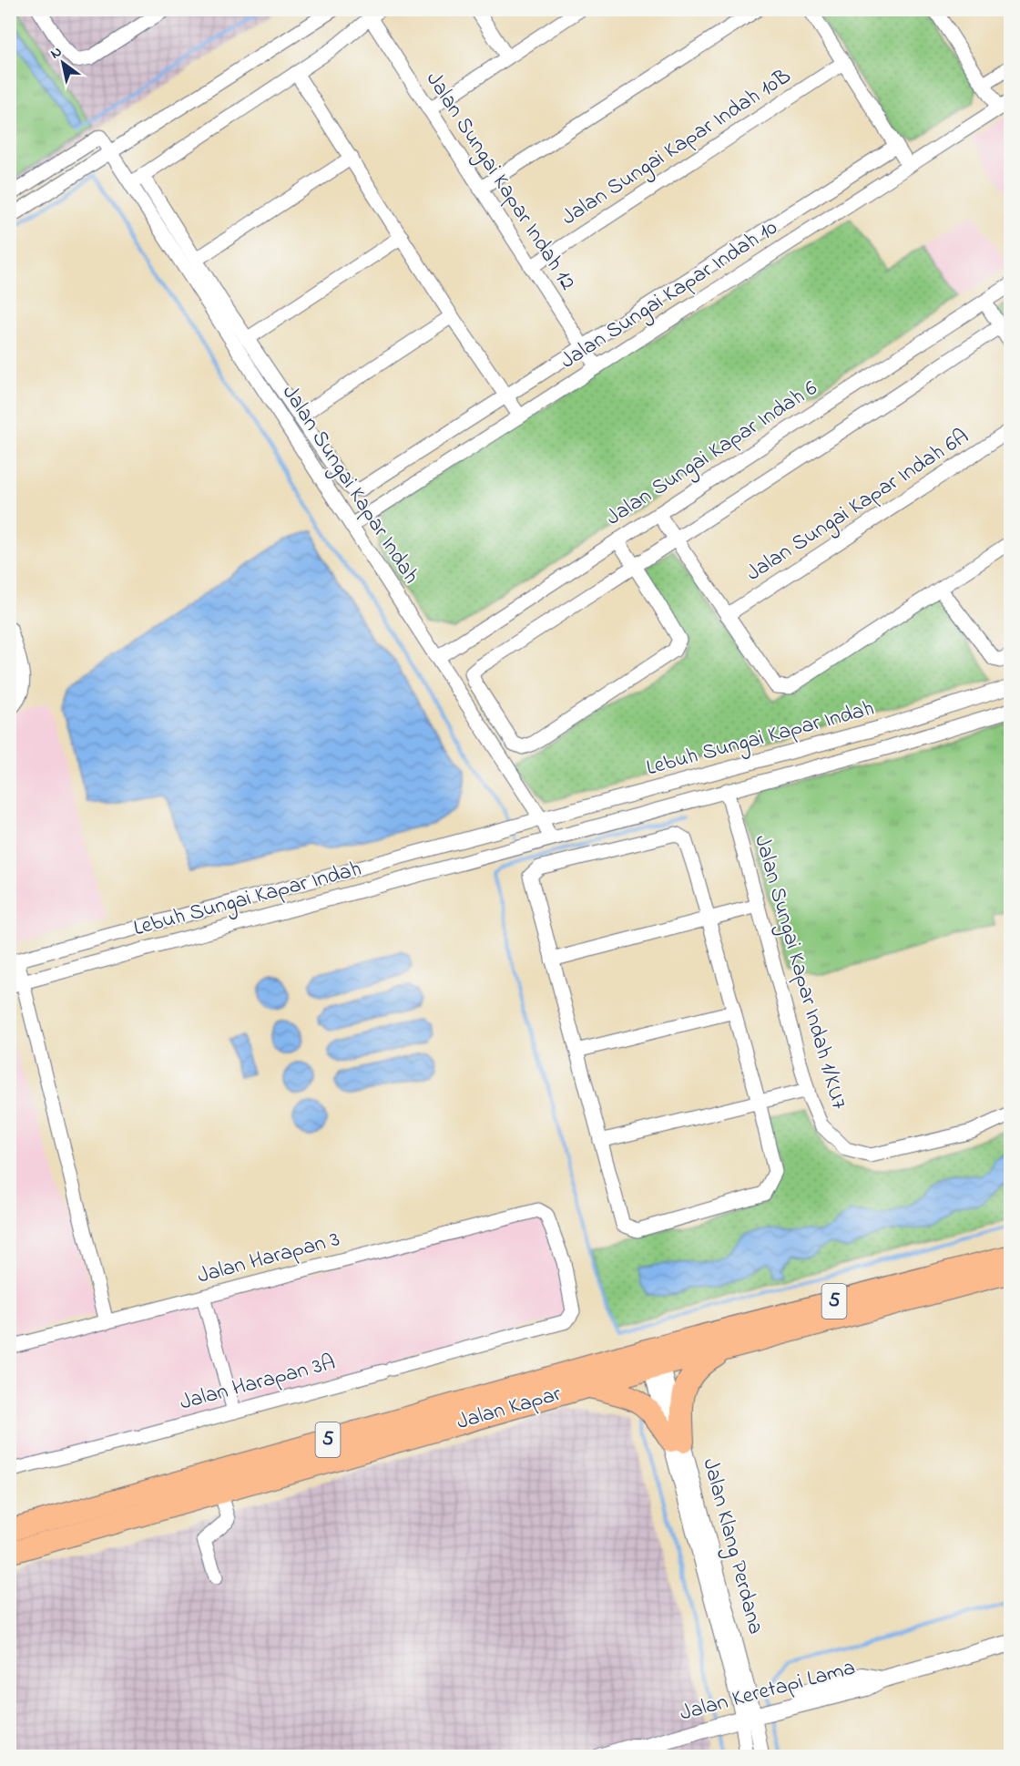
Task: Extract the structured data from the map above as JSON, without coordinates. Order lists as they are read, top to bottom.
{
  "streets": {
    "highway": ["5", "Jalan Kapar"],
    "street": [
      "Jalan Sungai Kapar Indah 10B",
      "Jalan Sungai Kapar Indah 12",
      "Jalan Sungai Kapar Indah 10",
      "Jalan Sungai Kapar Indah 6",
      "Jalan Sungai Kapar Indah",
      "Jalan Sungai Kapar Indah 6A",
      "Lebuh Sungai Kapar Indah",
      "Jalan Sungai Kapar Indah 1/KU7",
      "Jalan Harapan 3",
      "Jalan Harapan 3A",
      "Jalan Klang Perdana",
      "Jalan Keretapi Lama"
    ]
  },
  "crossings": [
    ["Jalan Sungai Kapar Indah 10B", "Jalan Sungai Kapar Indah 12"],
    ["Jalan Sungai Kapar Indah 12", "Jalan Sungai Kapar Indah 10"],
    ["Jalan Sungai Kapar Indah 10", "Jalan Sungai Kapar Indah"],
    ["Jalan Sungai Kapar Indah 6", "Jalan Sungai Kapar Indah"],
    ["Jalan Sungai Kapar Indah", "Lebuh Sungai Kapar Indah"],
    ["Lebuh Sungai Kapar Indah", "Jalan Sungai Kapar Indah 1/KU7"],
    ["Jalan Harapan 3", "Jalan Harapan 3A"],
    ["Jalan Kapar", "Jalan Klang Perdana"],
    ["Jalan Klang Perdana", "Jalan Keretapi Lama"]
  ],
  "north": "top left"
}
